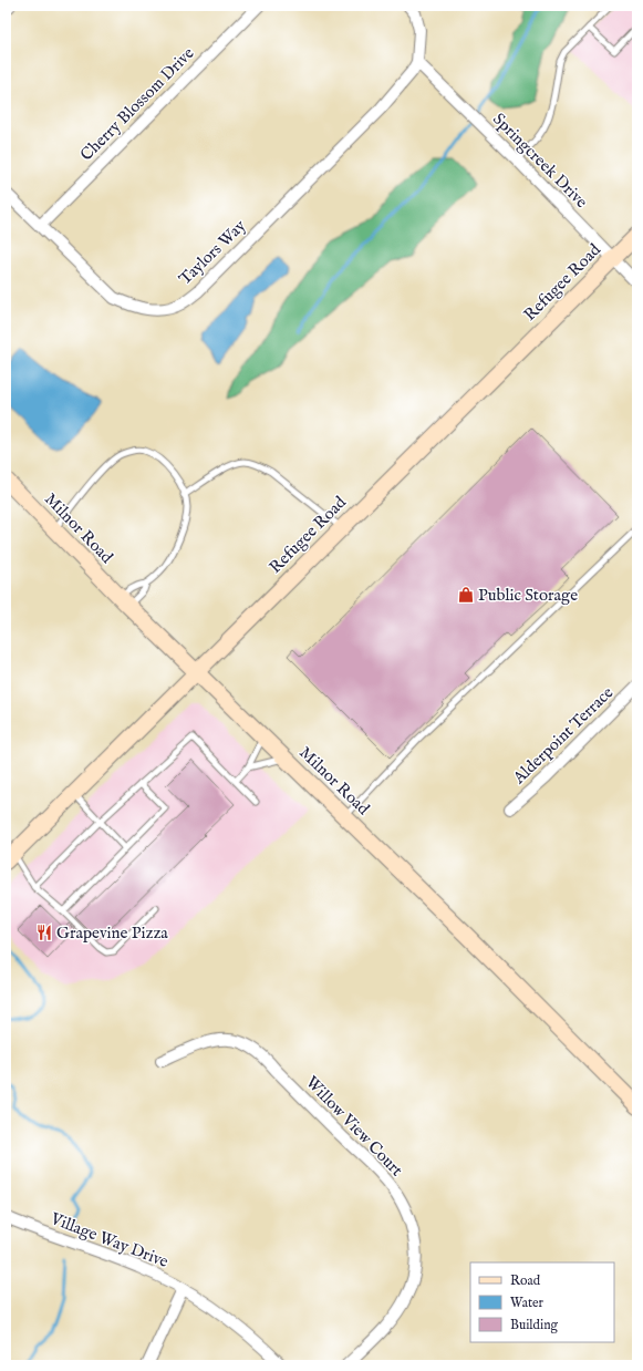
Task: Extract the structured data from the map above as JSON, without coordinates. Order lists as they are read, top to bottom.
{
  "streets": {
    "main road": ["Refugee Road", "Milnor Road"],
    "street": [
      "Cherry Blossom Drive",
      "Springcreek Drive",
      "Taylors Way",
      "Alderpoint Terrace",
      "Willow View Court",
      "Village Way Drive"
    ]
  },
  "crossings": [
    ["Cherry Blossom Drive", "Taylors Way"],
    ["Springcreek Drive", "Taylors Way"],
    ["Springcreek Drive", "Refugee Road"],
    ["Refugee Road", "Milnor Road"]
  ],
  "places": {
    "shop": ["Public Storage"],
    "restaurant": ["Grapevine Pizza"]
  },
  "legend": ["Road", "Water", "Building"]
}
